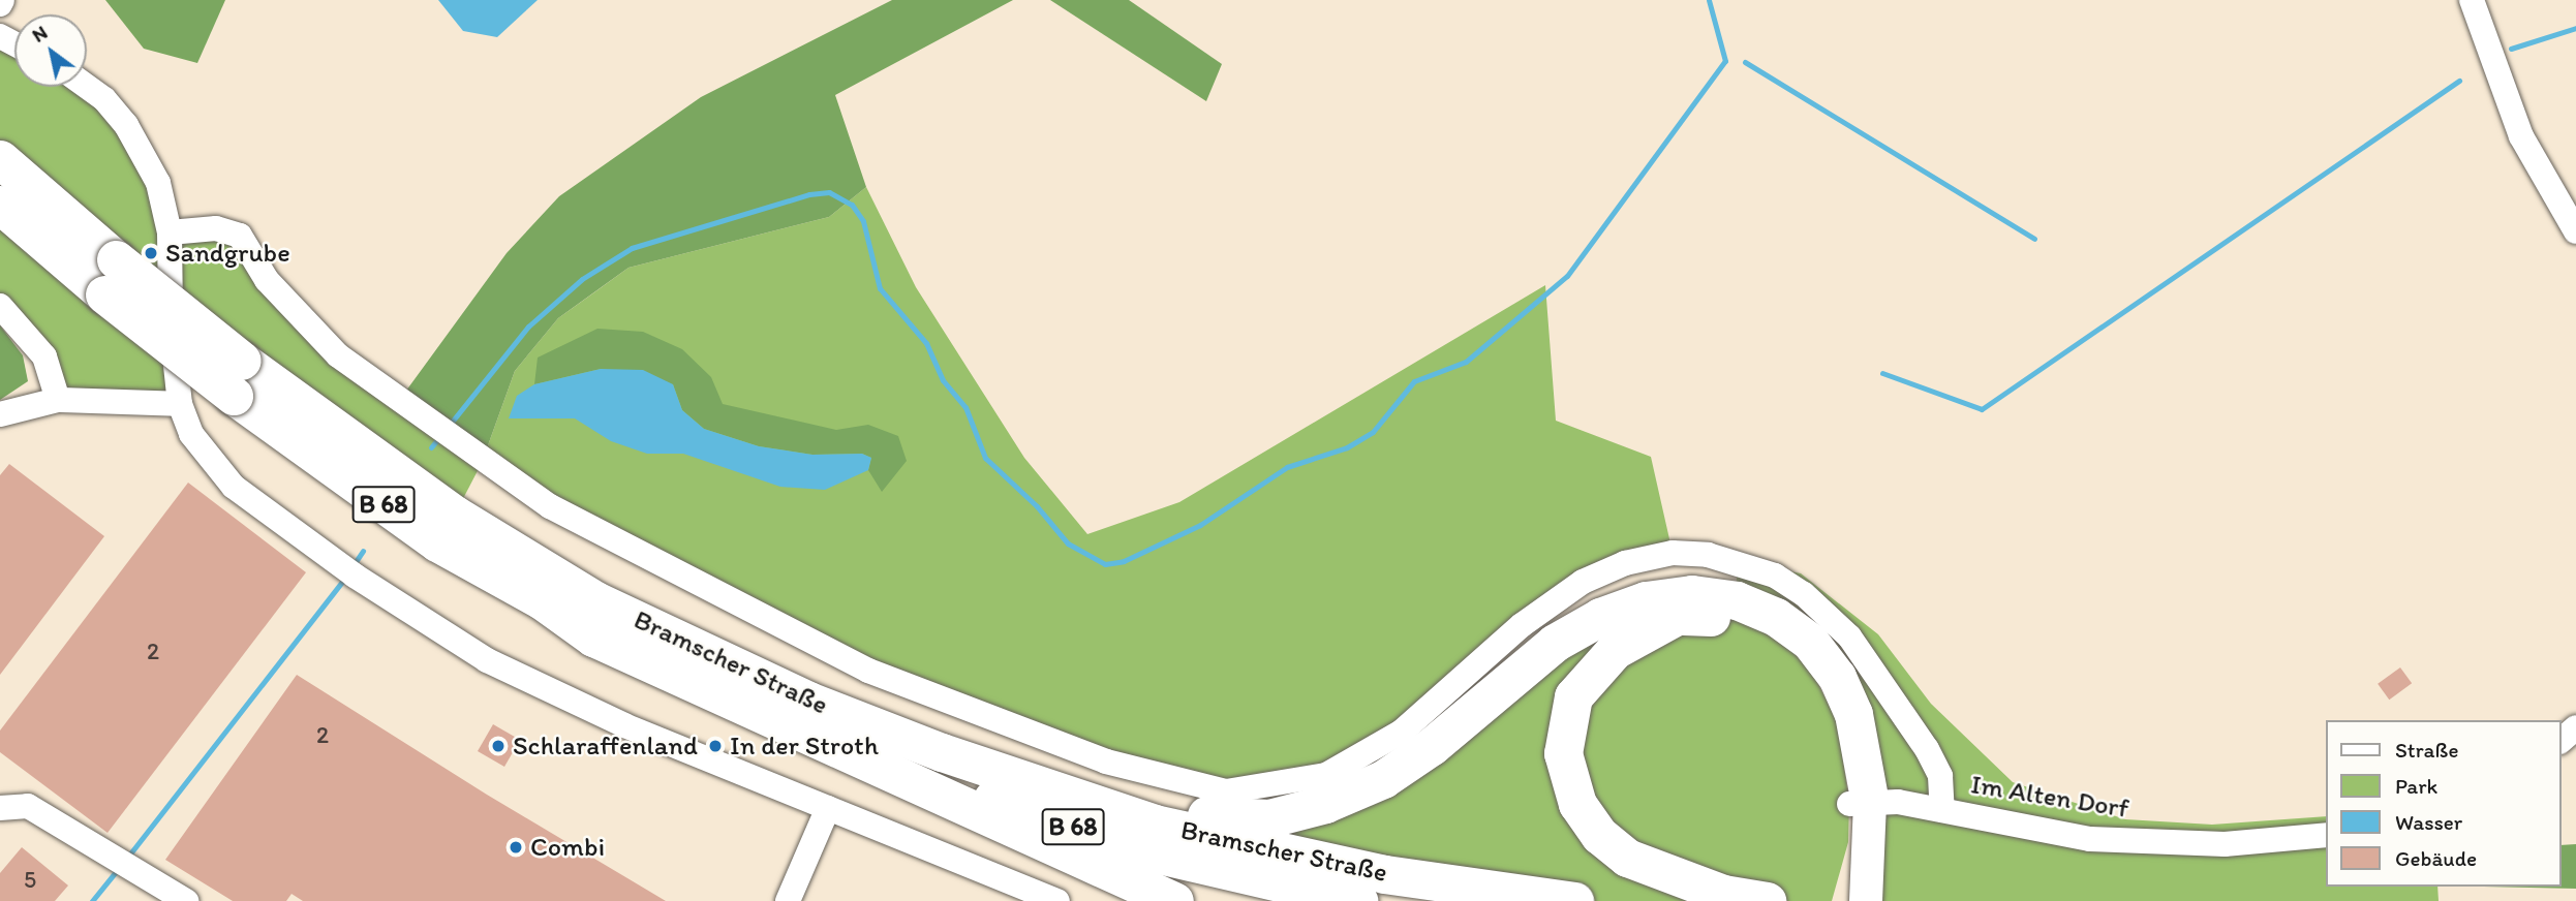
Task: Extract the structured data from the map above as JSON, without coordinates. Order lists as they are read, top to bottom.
{
  "streets": {
    "highway": ["B 68", "Bramscher Straße"],
    "street": ["Im Alten Dorf"]
  },
  "crossings": [
    ["B 68", "Bramscher Straße"]
  ],
  "places": [
    "Sandgrube",
    "Schlaraffenland",
    "In der Stroth",
    "Combi"
  ],
  "house_numbers": ["2", "2", "5"],
  "legend": [
    "Straße",
    "Park",
    "Wasser",
    "Gebäude"
  ],
  "north": "top left"
}
